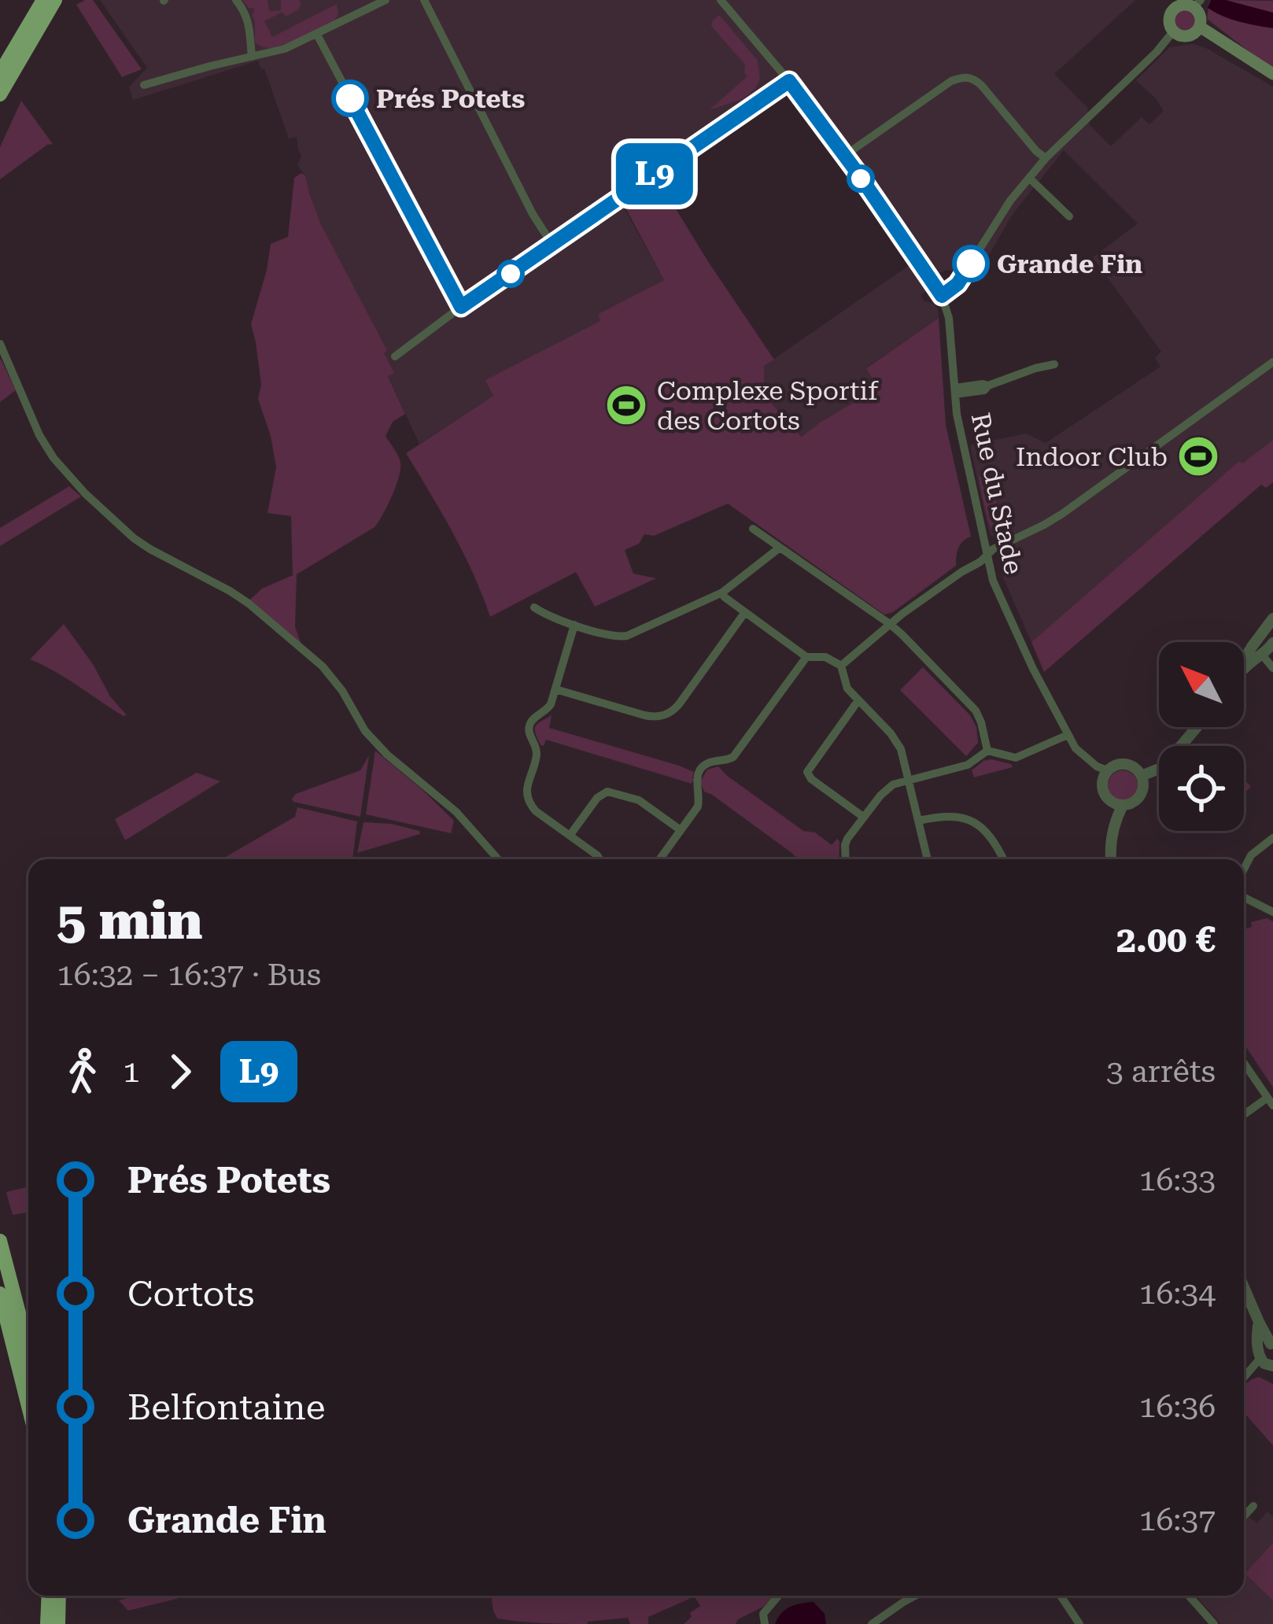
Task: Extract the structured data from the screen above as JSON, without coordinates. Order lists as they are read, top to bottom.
{
  "streets": {
    "street": ["Rue du Stade"]
  },
  "places": {
    "other": ["Prés Potets", "Grande Fin"],
    "sports": ["Complexe Sportif des Cortots", "Indoor Club"]
  },
  "lines": ["bus line L9"],
  "north": "top left",
  "page": {
    "on_map": "L9",
    "heading": ["5 min", "16:32 – 16:37 · Bus", "2.00 €"],
    "legs": ["1", "L9", "3 arrêts"],
    "list": [
      {
        "name": "Prés Potets",
        "value": "16:33"
      },
      {
        "name": "Cortots",
        "value": "16:34"
      },
      {
        "name": "Belfontaine",
        "value": "16:36"
      },
      {
        "name": "Grande Fin",
        "value": "16:37"
      }
    ]
  }
}
